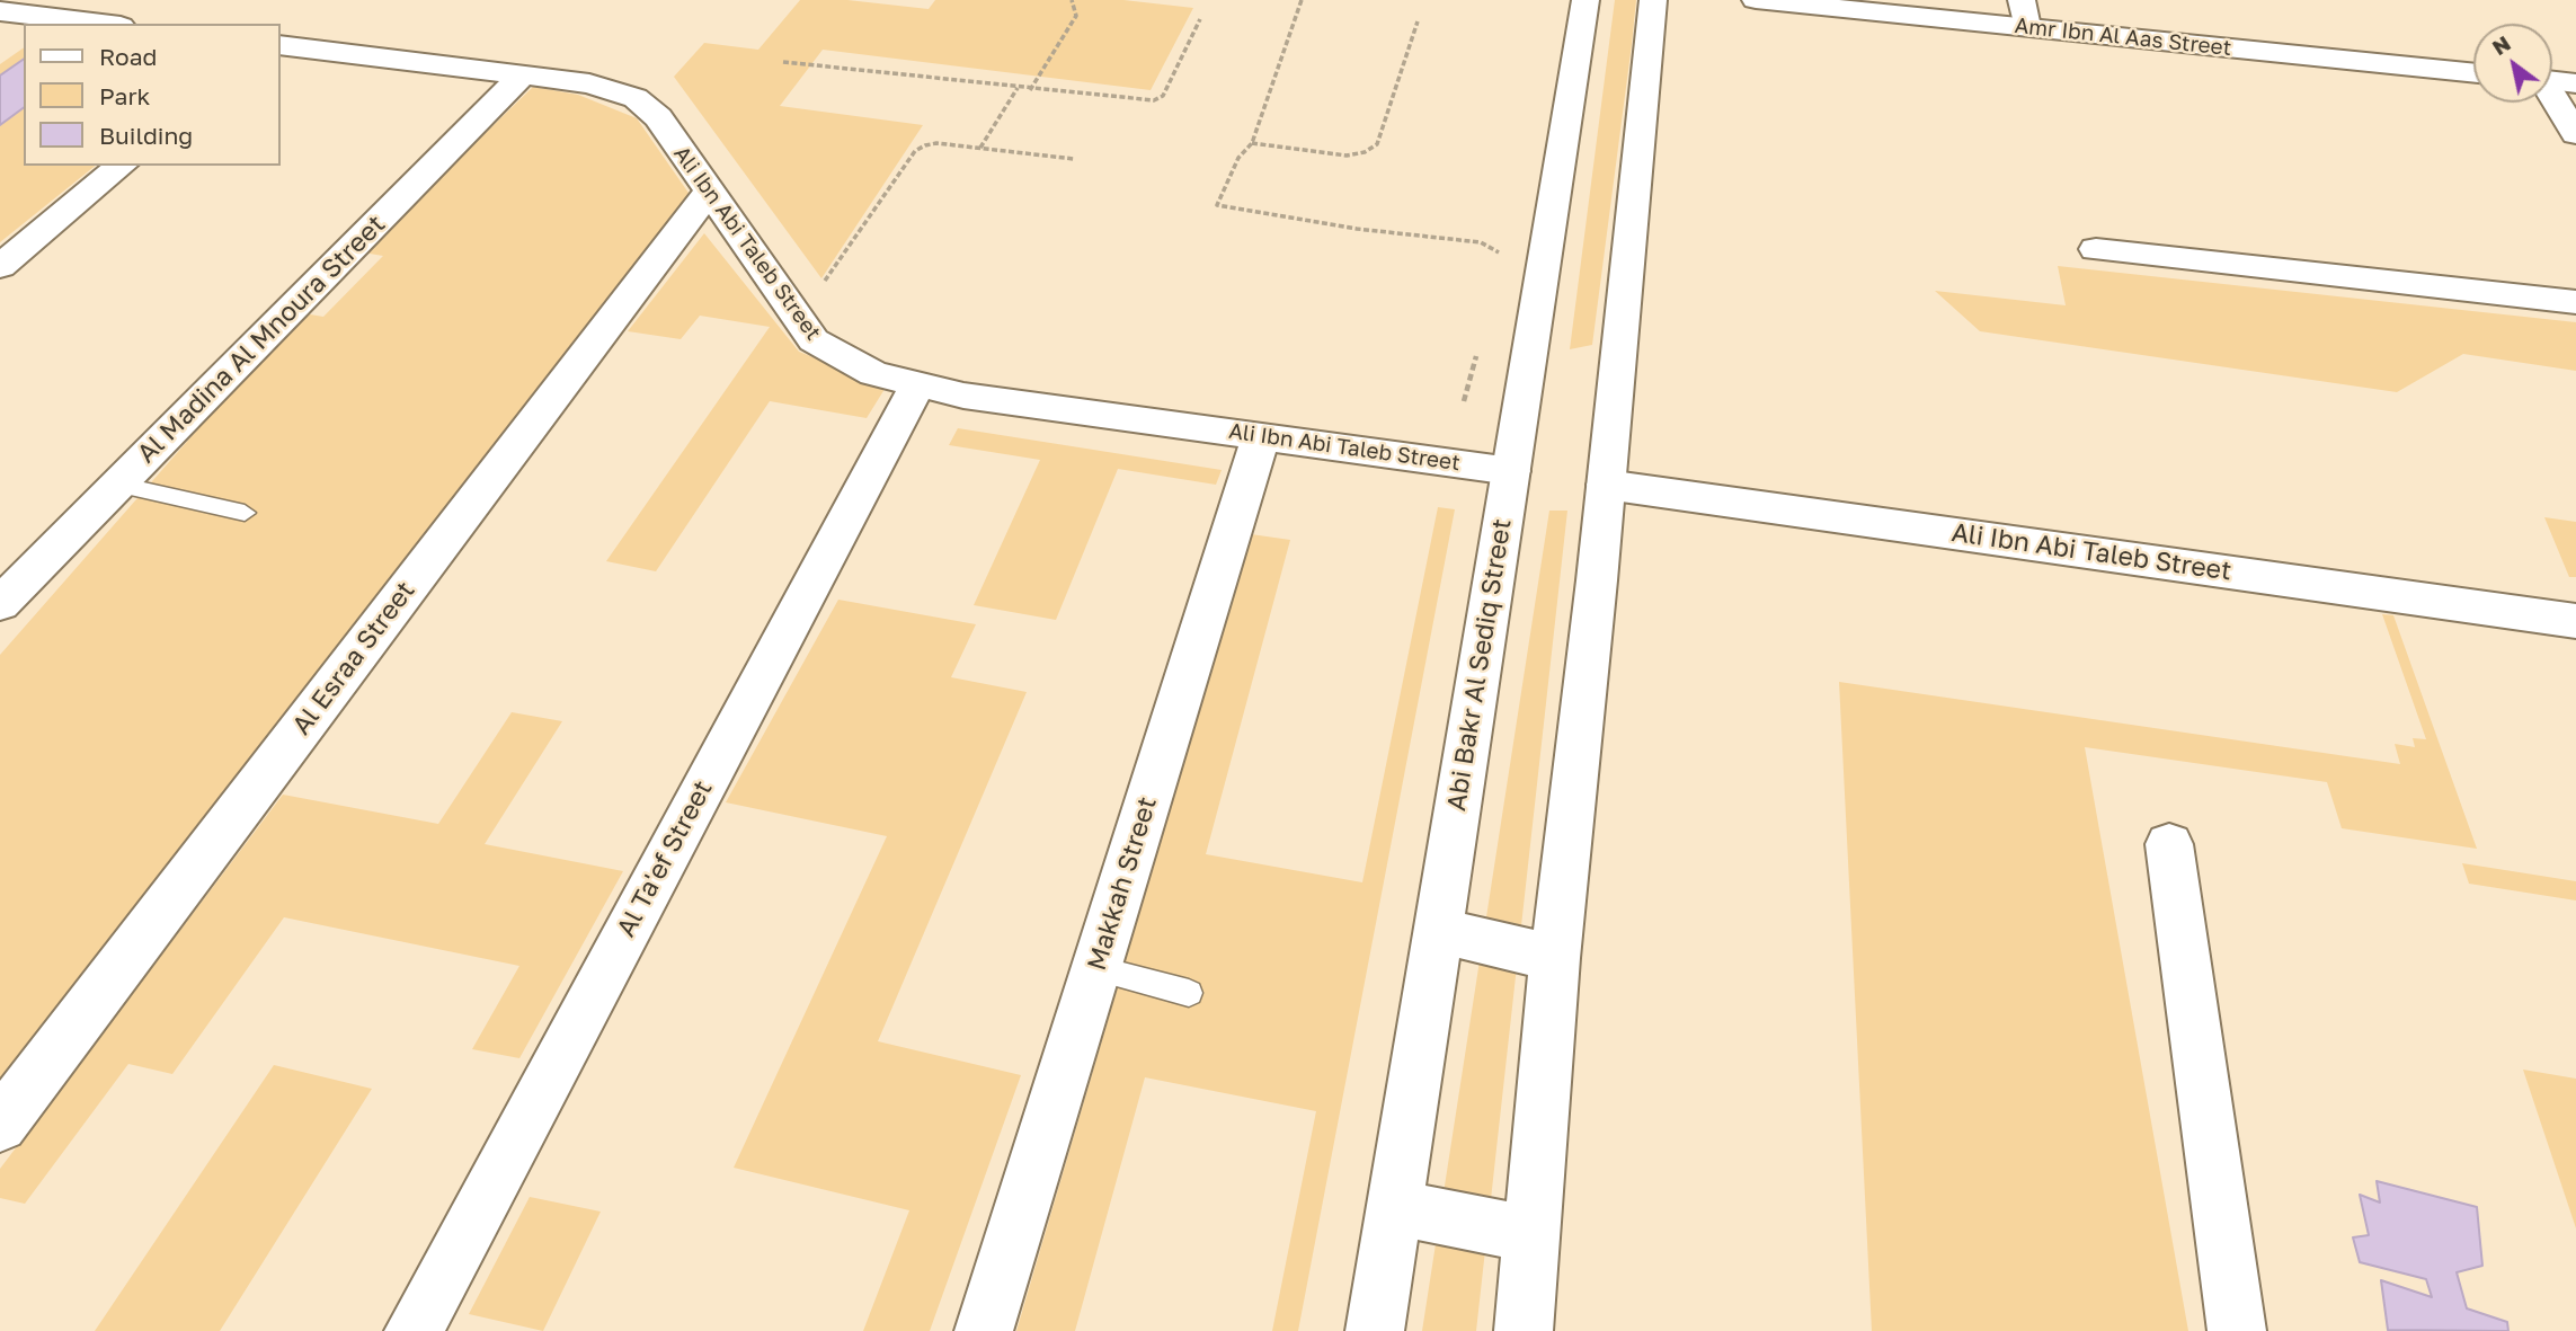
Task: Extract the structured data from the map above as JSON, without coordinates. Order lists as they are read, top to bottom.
{
  "streets": {
    "street": [
      "Amr Ibn Al Aas Street",
      "Ali Ibn Abi Taleb Street",
      "Al Madina Al Mnoura Street",
      "Al Esraa Street",
      "Abi Bakr Al Sediq Street",
      "Al Ta'ef Street",
      "Makkah Street"
    ]
  },
  "crossings": [
    ["Ali Ibn Abi Taleb Street", "Al Madina Al Mnoura Street"],
    ["Ali Ibn Abi Taleb Street", "Al Esraa Street"],
    ["Ali Ibn Abi Taleb Street", "Abi Bakr Al Sediq Street"],
    ["Ali Ibn Abi Taleb Street", "Al Ta'ef Street"],
    ["Ali Ibn Abi Taleb Street", "Makkah Street"]
  ],
  "legend": ["Road", "Park", "Building"],
  "north": "top left"
}
